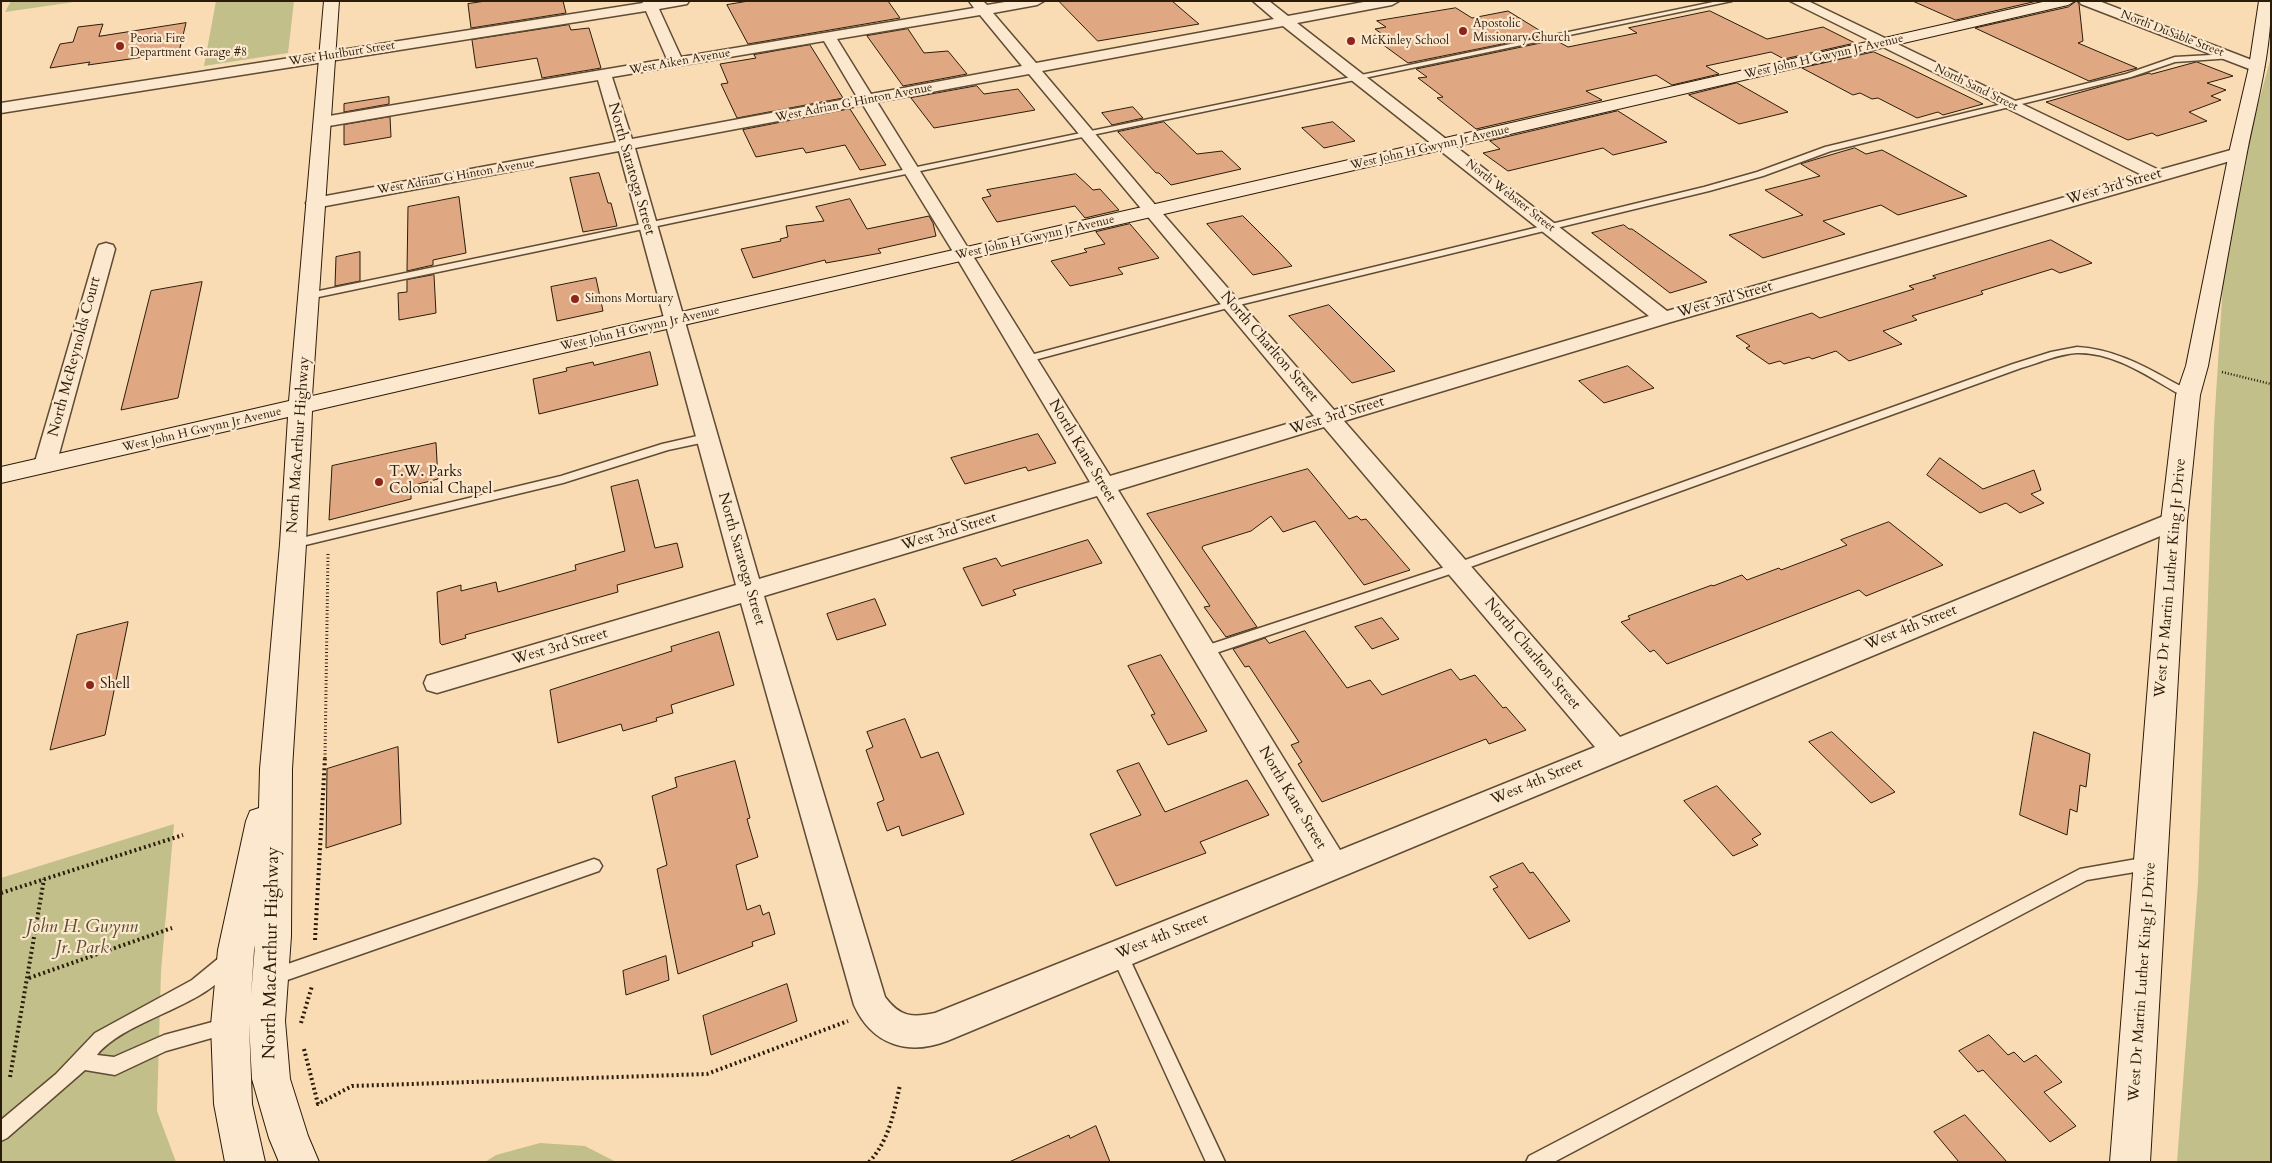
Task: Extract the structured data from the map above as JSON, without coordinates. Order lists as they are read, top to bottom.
{
  "streets": {
    "street": [
      "North DuSable Street",
      "West Hurlburt Street",
      "West John H Gwynn Jr Avenue",
      "West Aiken Avenue",
      "North Sand Street",
      "West Adrian G Hinton Avenue",
      "North Saratoga Street",
      "West 3rd Street",
      "North Webster Street",
      "North Charlton Street",
      "North McReynolds Court",
      "North MacArthur Highway",
      "North Kane Street",
      "West Dr Martin Luther King Jr Drive",
      "West 4th Street"
    ]
  },
  "crossings": [
    ["North DuSable Street", "West Dr Martin Luther King Jr Drive"],
    ["West Hurlburt Street", "North MacArthur Highway"],
    ["West John H Gwynn Jr Avenue", "North Sand Street"],
    ["West John H Gwynn Jr Avenue", "North Saratoga Street"],
    ["West John H Gwynn Jr Avenue", "North Webster Street"],
    ["West John H Gwynn Jr Avenue", "North Charlton Street"],
    ["West John H Gwynn Jr Avenue", "North McReynolds Court"],
    ["West John H Gwynn Jr Avenue", "North MacArthur Highway"],
    ["West John H Gwynn Jr Avenue", "North Kane Street"],
    ["West Aiken Avenue", "North Saratoga Street"],
    ["West Aiken Avenue", "North Charlton Street"],
    ["West Aiken Avenue", "North MacArthur Highway"],
    ["West Aiken Avenue", "North Kane Street"],
    ["North Sand Street", "West 3rd Street"],
    ["West Adrian G Hinton Avenue", "North Saratoga Street"],
    ["West Adrian G Hinton Avenue", "North Webster Street"],
    ["West Adrian G Hinton Avenue", "North Charlton Street"],
    ["West Adrian G Hinton Avenue", "North MacArthur Highway"],
    ["West Adrian G Hinton Avenue", "North Kane Street"],
    ["North Saratoga Street", "West 3rd Street"],
    ["North Saratoga Street", "West 4th Street"],
    ["West 3rd Street", "North Webster Street"],
    ["West 3rd Street", "North Charlton Street"],
    ["West 3rd Street", "North Kane Street"],
    ["West 3rd Street", "West Dr Martin Luther King Jr Drive"],
    ["North Charlton Street", "West 4th Street"],
    ["North Kane Street", "West 4th Street"],
    ["West Dr Martin Luther King Jr Drive", "West 4th Street"]
  ],
  "parks": ["John H. Gwynn Jr. Park"],
  "places": [
    "Apostolic Missionary Church",
    "McKinley School",
    "Peoria Fire Department Garage #8",
    "Simons Mortuary",
    "T.W. Parks Colonial Chapel",
    "Shell"
  ]
}
